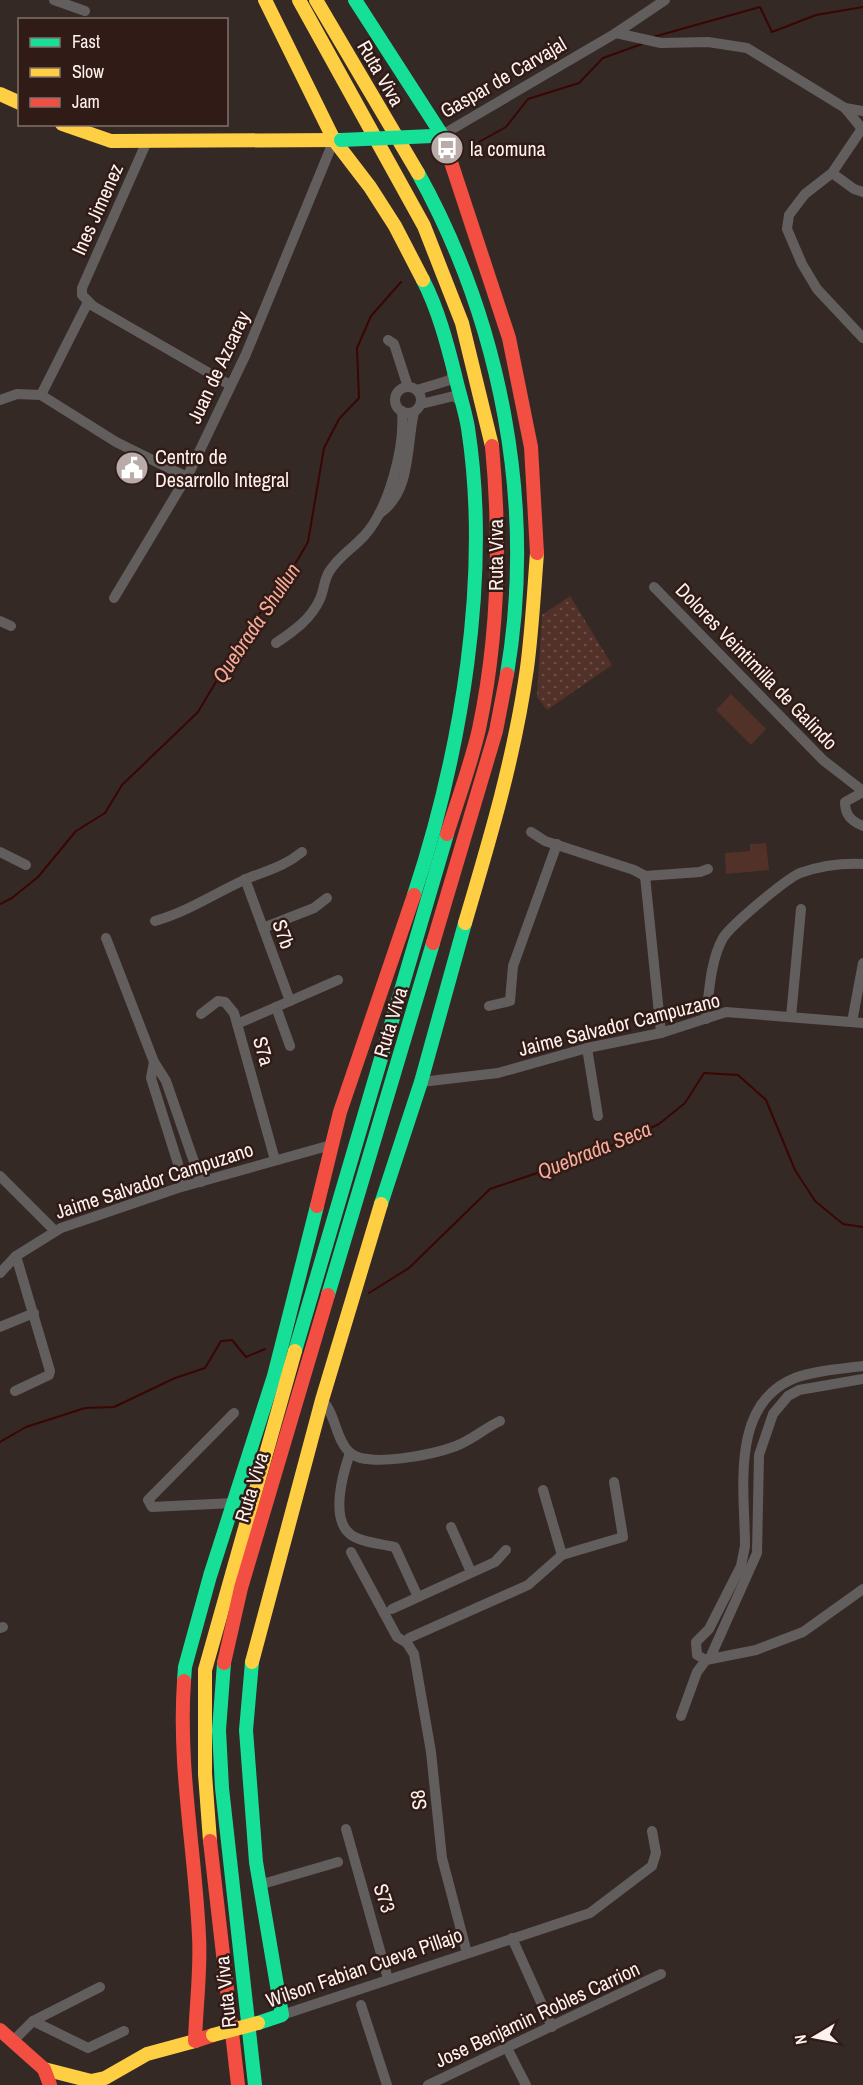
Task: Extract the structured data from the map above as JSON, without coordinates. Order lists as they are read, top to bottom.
{
  "streets": {
    "main road": ["Ruta Viva", "Gaspar de Carvajal", "Wilson Fabian Cueva Pillajo"],
    "street": [
      "Ines Jimenez",
      "Juan de Azcaray",
      "Dolores Veintimilla de Galindo",
      "S7b",
      "Jaime Salvador Campuzano",
      "S7a",
      "S8",
      "S73",
      "Jose Benjamin Robles Carrion"
    ]
  },
  "crossings": [
    ["Ruta Viva", "Gaspar de Carvajal"],
    ["Ruta Viva", "Juan de Azcaray"],
    ["Ruta Viva", "Jaime Salvador Campuzano"],
    ["Ruta Viva", "Wilson Fabian Cueva Pillajo"],
    ["Gaspar de Carvajal", "Ines Jimenez"],
    ["Gaspar de Carvajal", "Juan de Azcaray"],
    ["S7b", "S7a"],
    ["Jaime Salvador Campuzano", "S7a"],
    ["S8", "Wilson Fabian Cueva Pillajo"],
    ["S73", "Wilson Fabian Cueva Pillajo"]
  ],
  "water": ["Quebrada Shullun", "Quebrada Seca"],
  "places": {
    "bus stop": ["la comuna"],
    "public building": ["Centro de Desarrollo Integral"]
  },
  "legend": ["Fast", "Slow", "Jam"],
  "north": "left"
}
